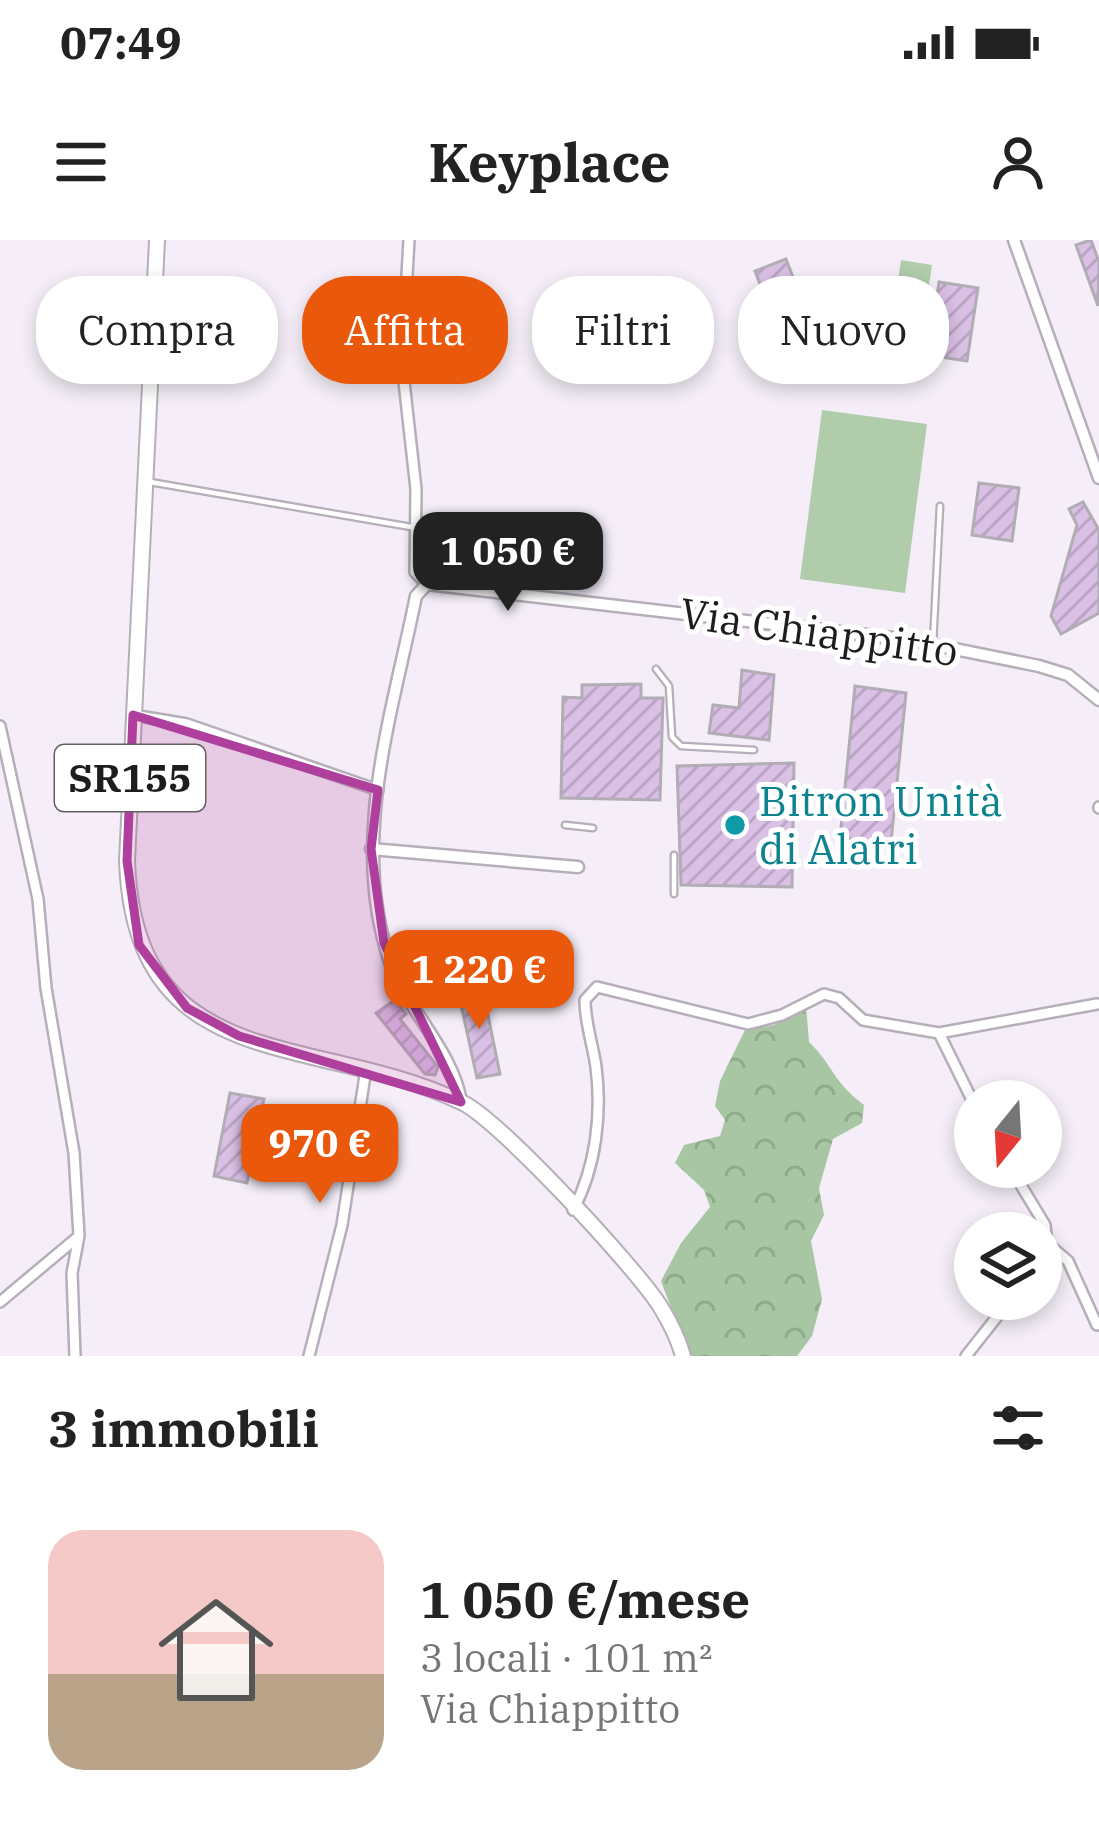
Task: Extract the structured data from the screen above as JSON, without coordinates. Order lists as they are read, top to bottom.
{
  "streets": {
    "main road": ["SR155"],
    "street": ["Via Chiappitto"]
  },
  "places": ["Bitron Unità di Alatri"],
  "north": "bottom",
  "page": {
    "status": "07:49",
    "header": "Keyplace",
    "chip": [
      "Compra",
      "Affitta",
      "Filtri",
      "Nuovo"
    ],
    "price": ["1 050 €", "1 220 €", "970 €"],
    "heading": "3 immobili",
    "list": [
      {
        "name": "1 050 €/mese",
        "note": "3 locali · 101 m² · Via Chiappitto"
      }
    ]
  }
}
